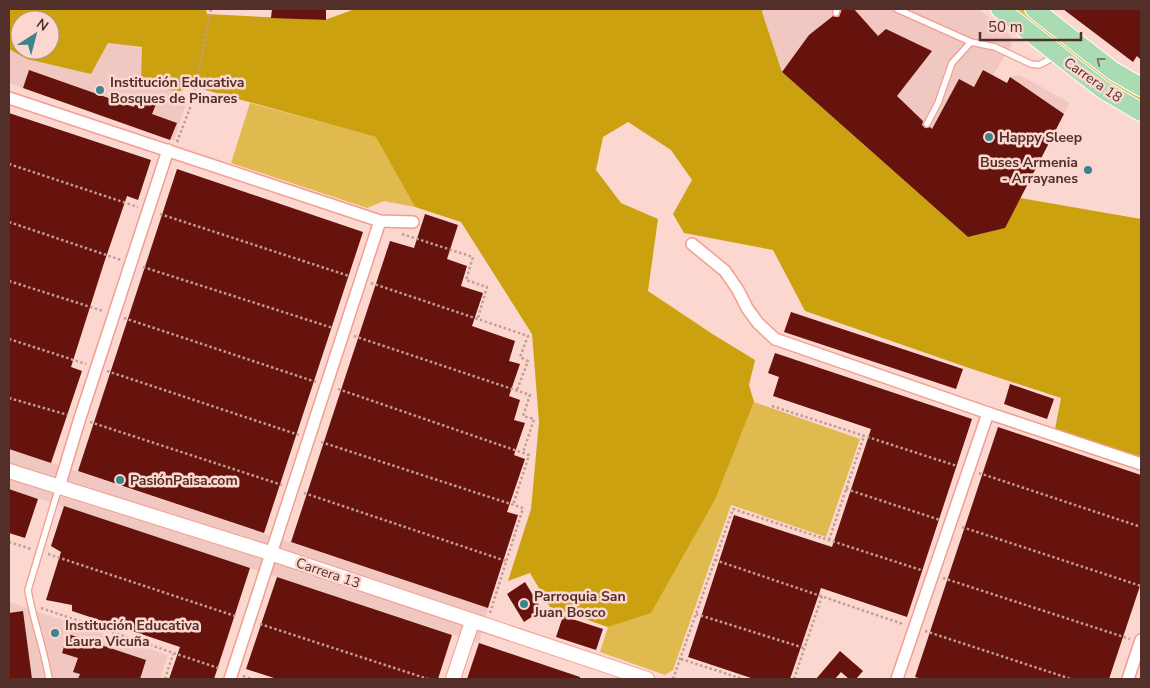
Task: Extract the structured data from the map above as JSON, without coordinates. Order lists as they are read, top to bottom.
{
  "streets": {
    "main road": ["Carrera 18"],
    "street": ["Carrera 13"]
  },
  "places": [
    "Institución Educativa Bosques de Pinares",
    "Happy Sleep",
    "Buses Armenia - Arrayanes",
    "PasiónPaisa.com",
    "Parroquia San Juan Bosco",
    "Institución Educativa Laura Vicuña"
  ],
  "scale_bar": "50 m",
  "north": "top right"
}
